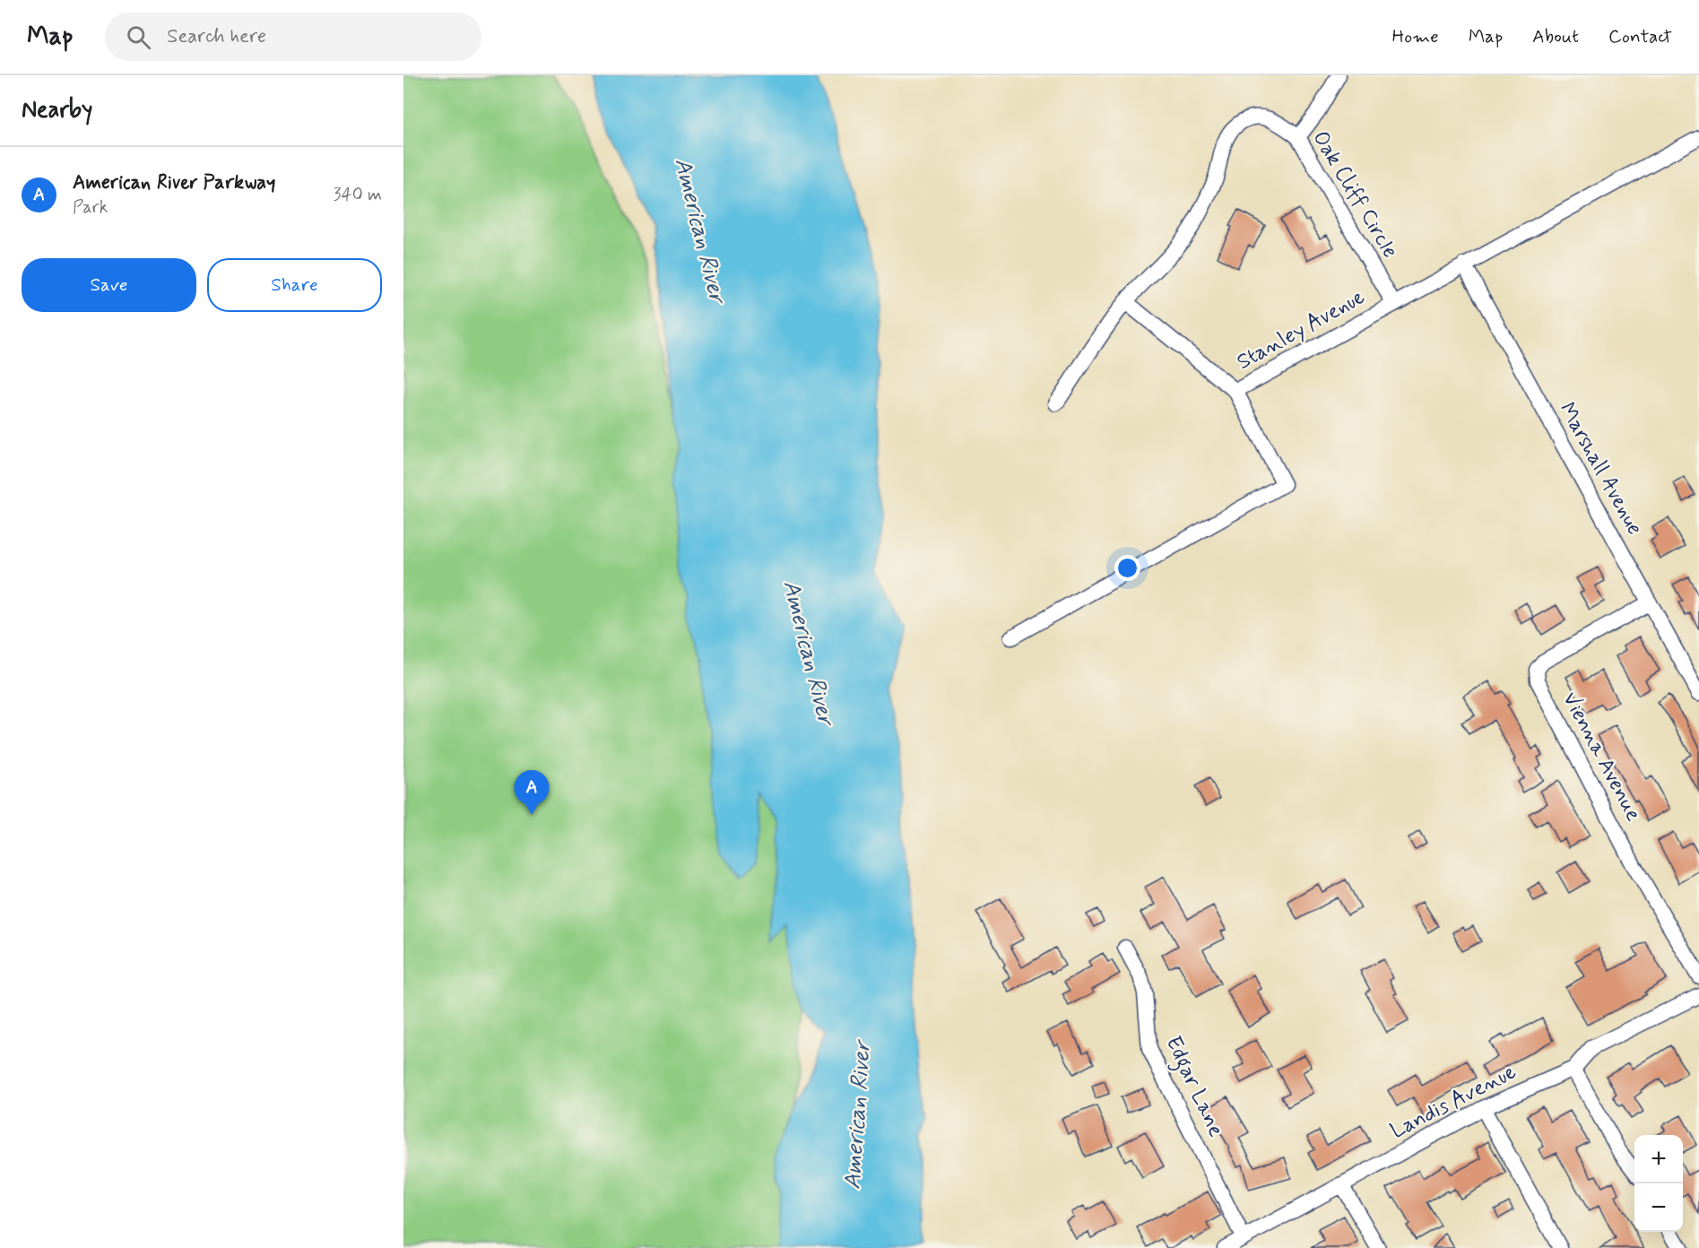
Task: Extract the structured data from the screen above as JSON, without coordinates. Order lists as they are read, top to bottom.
{
  "streets": {
    "street": [
      "Oak Cliff Circle",
      "Stanley Avenue",
      "Marshall Avenue",
      "Vienna Avenue",
      "Edgar Lane",
      "Landis Avenue"
    ]
  },
  "crossings": [
    ["Oak Cliff Circle", "Stanley Avenue"],
    ["Stanley Avenue", "Marshall Avenue"],
    ["Marshall Avenue", "Vienna Avenue"],
    ["Edgar Lane", "Landis Avenue"]
  ],
  "water": ["American River"],
  "page": {
    "header": "Map",
    "search": "Search here",
    "nav": [
      "Home",
      "Map",
      "About",
      "Contact"
    ],
    "heading": "Nearby",
    "list": [
      {
        "mark": "A",
        "name": "American River Parkway",
        "note": "Park",
        "value": "340 m"
      }
    ],
    "buttons": ["Save", "Share"],
    "pins": "A",
    "map_buttons": ["+", "−"]
  }
}
